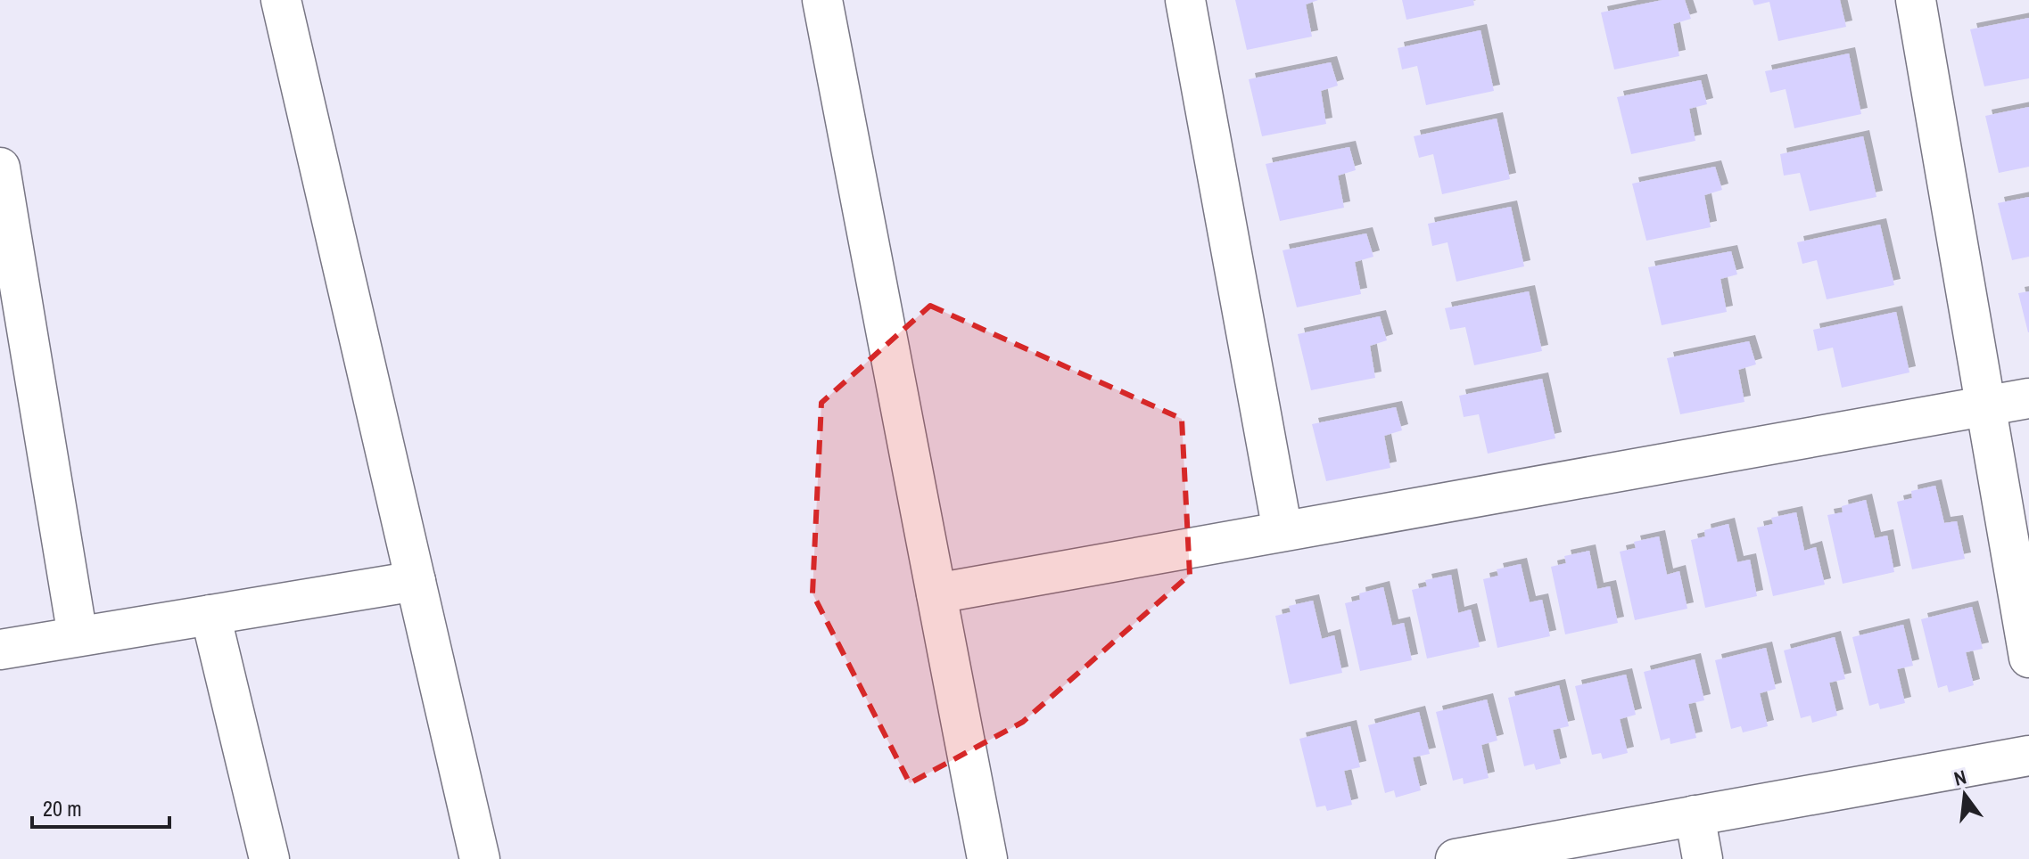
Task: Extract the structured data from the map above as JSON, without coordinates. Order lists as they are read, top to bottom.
{
  "scale_bar": "20 m",
  "north": "top"
}
